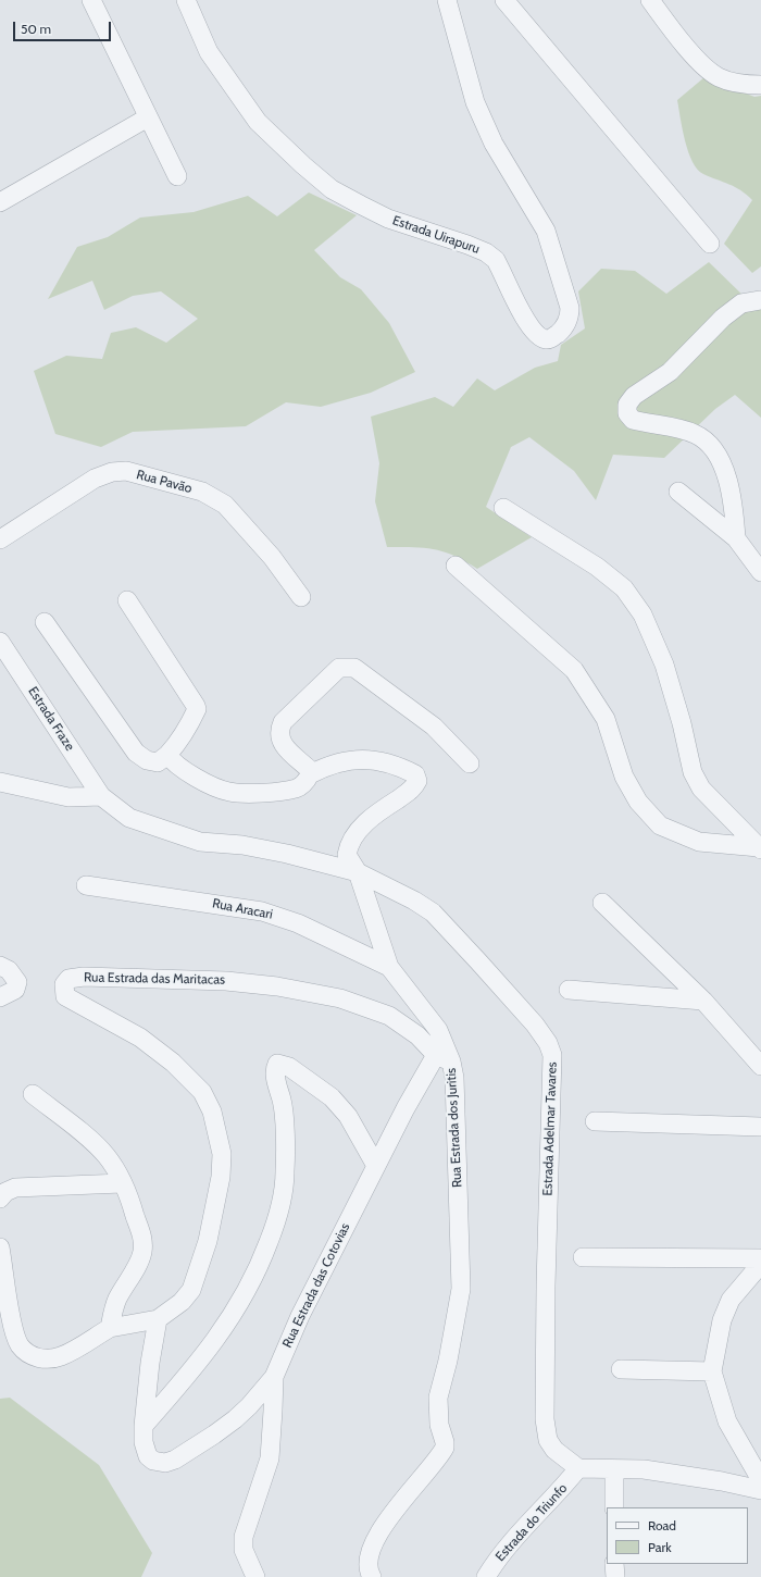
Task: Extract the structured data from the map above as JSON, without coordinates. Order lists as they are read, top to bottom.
{
  "streets": {
    "street": [
      "Estrada Uirapuru",
      "Rua Pavão",
      "Estrada Fraze",
      "Rua Aracari",
      "Rua Estrada das Maritacas",
      "Rua Estrada dos Juritis",
      "Estrada Adelmar Tavares",
      "Rua Estrada das Cotovias",
      "Estrada do Triunfo"
    ]
  },
  "crossings": [
    ["Estrada Fraze", "Estrada Adelmar Tavares"],
    ["Rua Aracari", "Rua Estrada dos Juritis"],
    ["Rua Estrada das Maritacas", "Rua Estrada dos Juritis"],
    ["Rua Estrada das Maritacas", "Rua Estrada das Cotovias"],
    ["Rua Estrada dos Juritis", "Estrada Adelmar Tavares"],
    ["Rua Estrada dos Juritis", "Rua Estrada das Cotovias"],
    ["Estrada Adelmar Tavares", "Estrada do Triunfo"]
  ],
  "legend": ["Road", "Park"],
  "scale_bar": "50 m"
}
